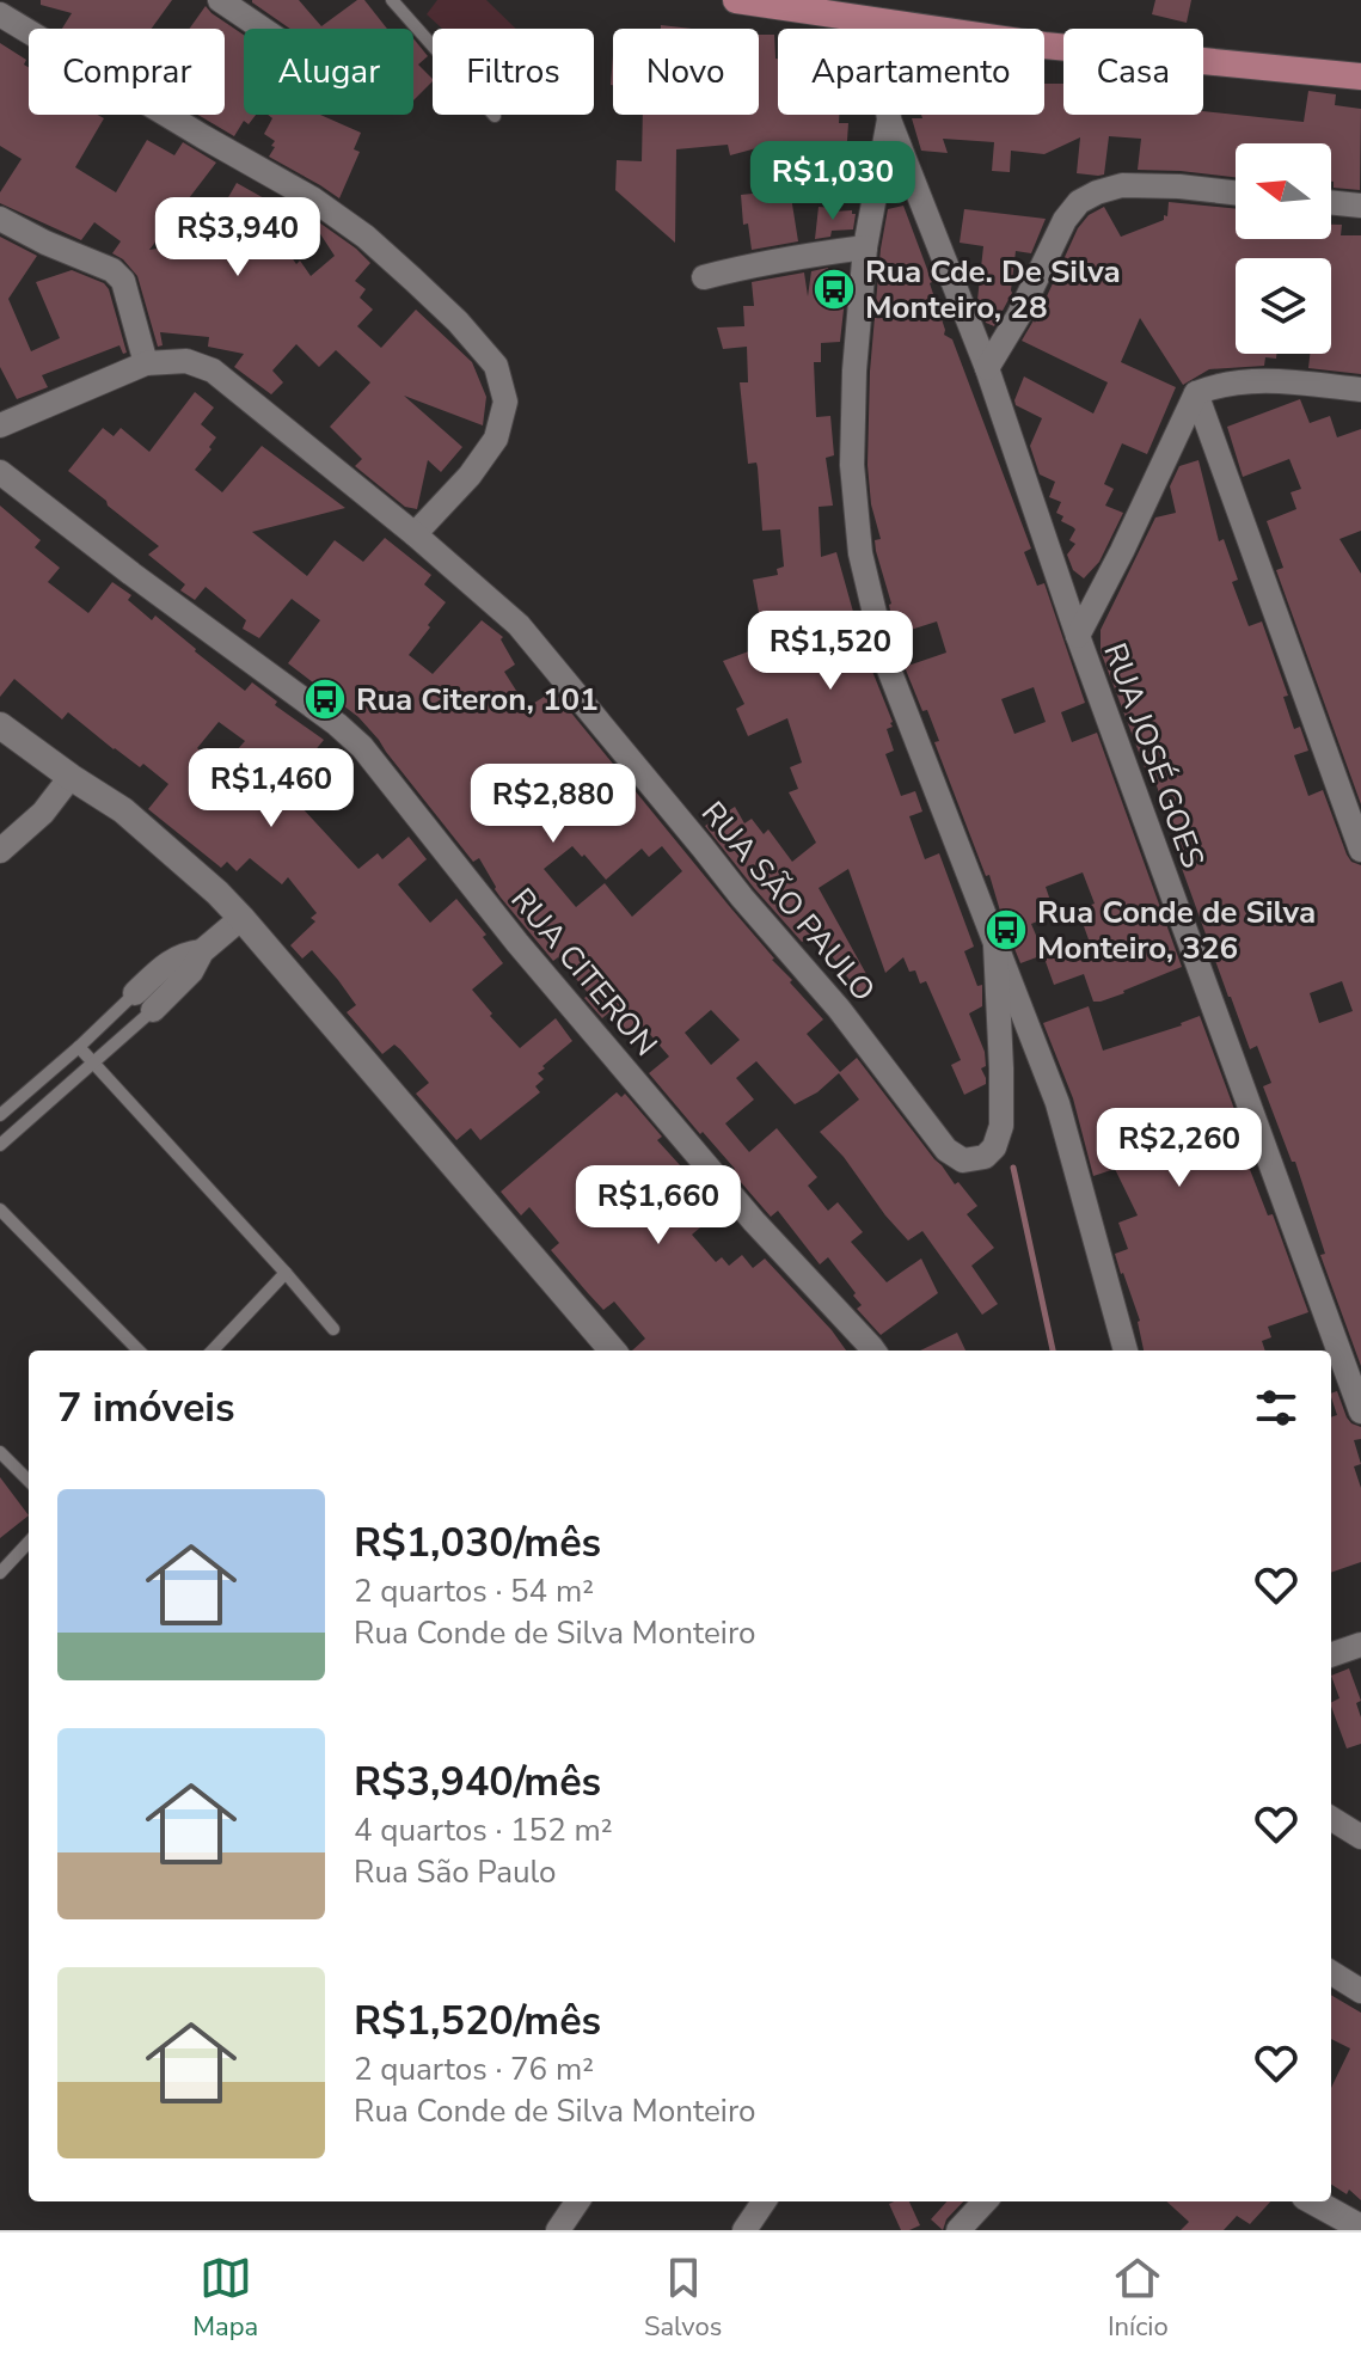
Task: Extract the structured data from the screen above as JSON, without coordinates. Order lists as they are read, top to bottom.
{
  "streets": {
    "street": ["RUA JOSÉ GOES", "RUA SÃO PAULO", "RUA CITERON"]
  },
  "places": {
    "bus stop": ["Rua Cde. De Silva Monteiro, 28", "Rua Citeron, 101", "Rua Conde de Silva Monteiro, 326"]
  },
  "north": "left",
  "page": {
    "chip": [
      "Comprar",
      "Alugar",
      "Filtros",
      "Novo",
      "Apartamento",
      "Casa"
    ],
    "price": [
      "R$1,030",
      "R$3,940",
      "R$1,520",
      "R$1,460",
      "R$2,880",
      "R$2,260",
      "R$1,660"
    ],
    "heading": "7 imóveis",
    "list": [
      {
        "name": "R$1,030/mês",
        "note": "2 quartos · 54 m² · Rua Conde de Silva Monteiro"
      },
      {
        "name": "R$3,940/mês",
        "note": "4 quartos · 152 m² · Rua São Paulo"
      },
      {
        "name": "R$1,520/mês",
        "note": "2 quartos · 76 m² · Rua Conde de Silva Monteiro"
      }
    ],
    "tabs": ["Mapa", "Salvos", "Início"]
  }
}
